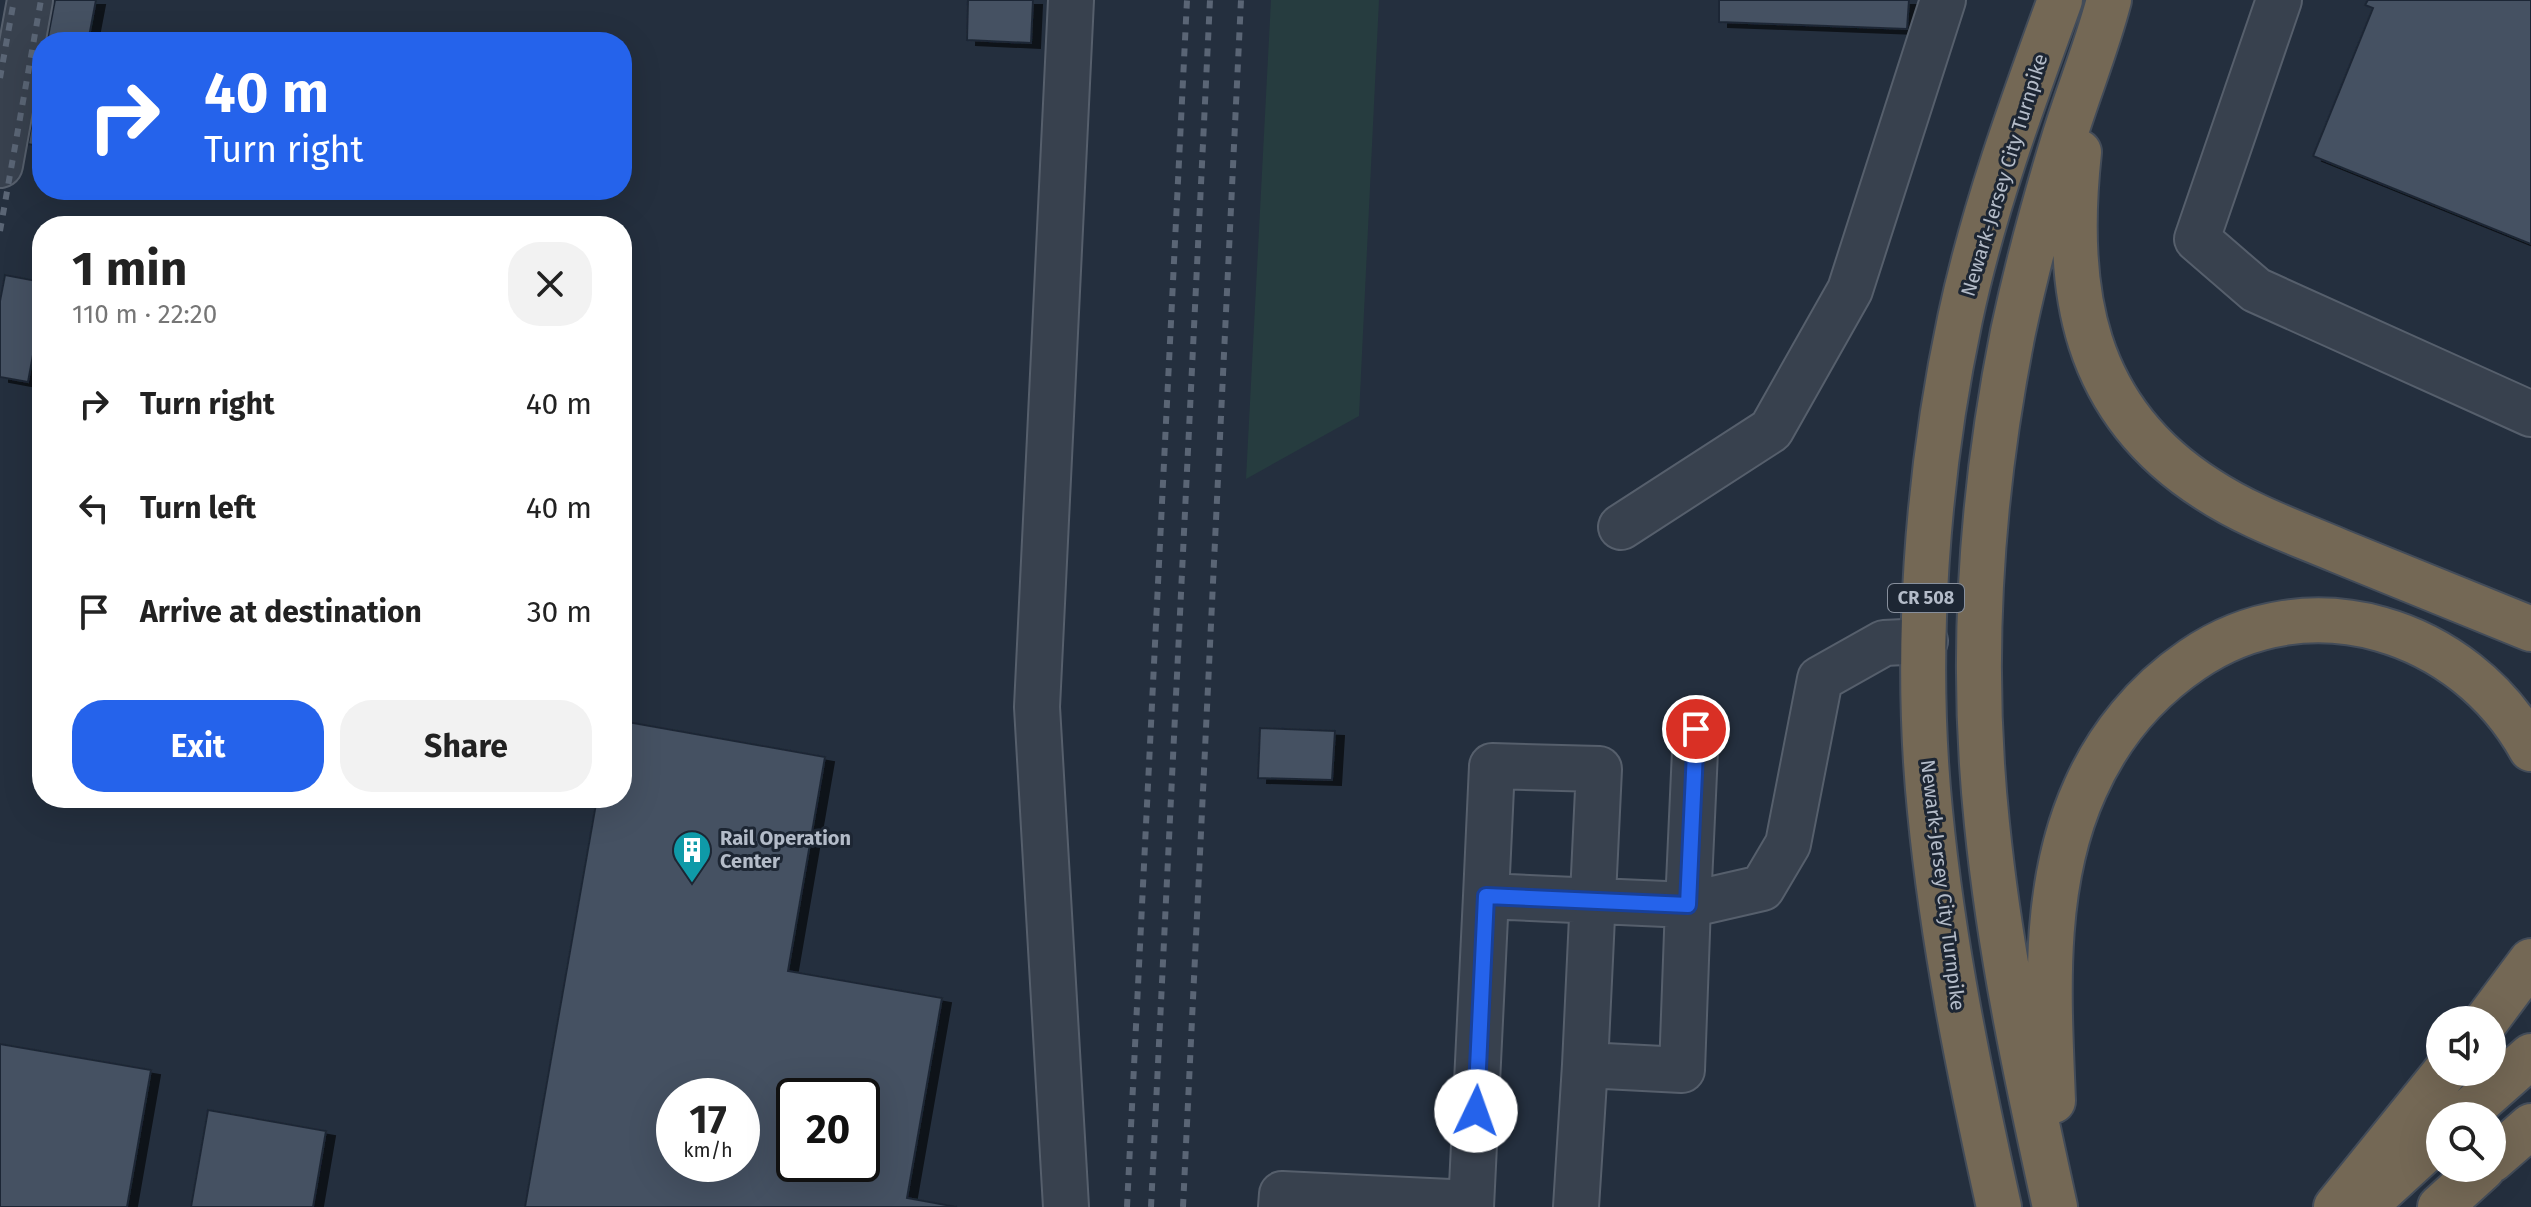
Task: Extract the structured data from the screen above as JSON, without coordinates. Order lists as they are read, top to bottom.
{
  "streets": {
    "highway": ["Newark-Jersey City Turnpike", "CR 508"]
  },
  "places": {
    "building": ["Rail Operation Center"]
  },
  "page": {
    "turn": ["40 m", "Turn right"],
    "heading": ["1 min", "110 m · 22:20"],
    "list": [
      {
        "name": "Turn right",
        "value": "40 m"
      },
      {
        "name": "Turn left",
        "value": "40 m"
      },
      {
        "name": "Arrive at destination",
        "value": "30 m"
      }
    ],
    "buttons": ["Exit", "Share"],
    "speed": "17 km/h",
    "limit": "20"
  }
}
